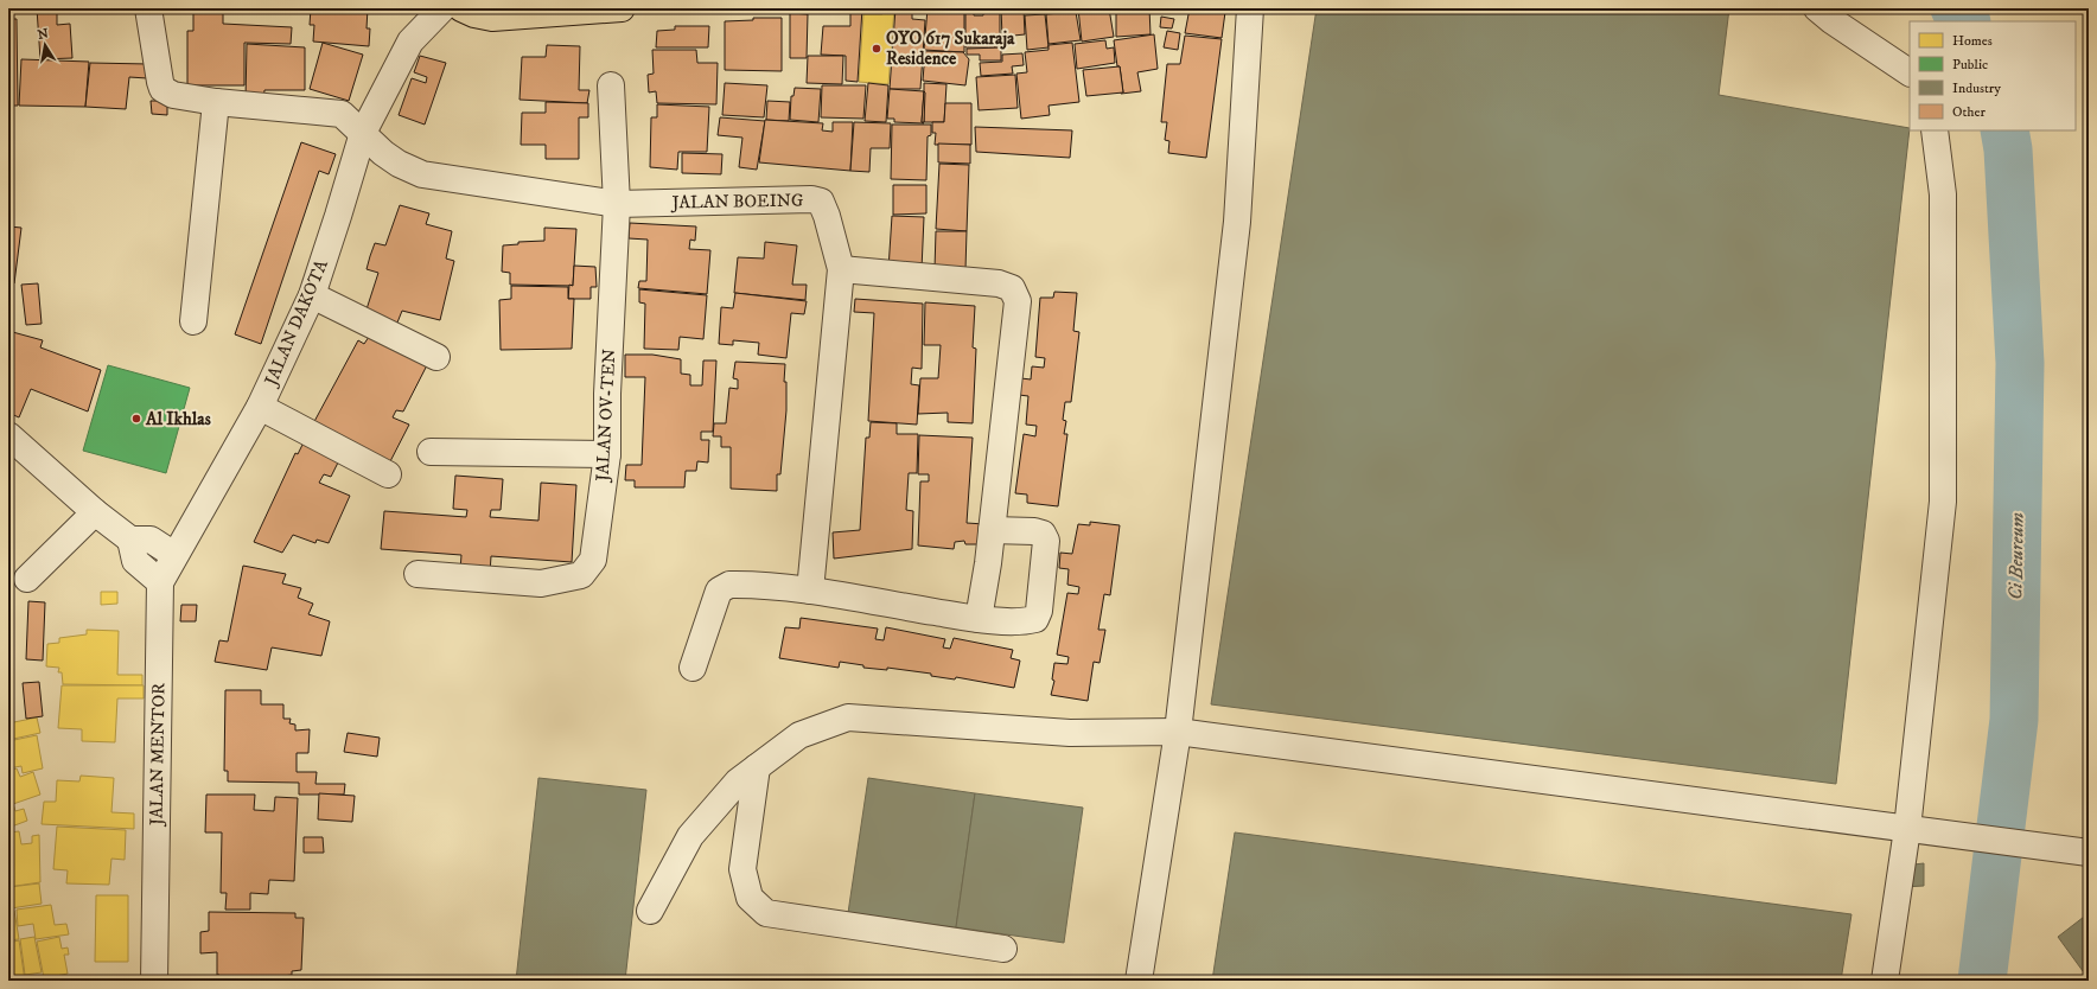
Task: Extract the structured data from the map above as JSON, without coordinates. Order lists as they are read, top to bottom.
{
  "streets": {
    "street": [
      "JALAN BOEING",
      "JALAN DAKOTA",
      "JALAN OV-TEN",
      "JALAN MENTOR"
    ]
  },
  "crossings": [
    ["JALAN BOEING", "JALAN DAKOTA"],
    ["JALAN BOEING", "JALAN OV-TEN"],
    ["JALAN DAKOTA", "JALAN MENTOR"]
  ],
  "water": ["Ci Beureum"],
  "places": ["OYO 617 Sukaraja Residence", "Al Ikhlas"],
  "legend": [
    "Homes",
    "Public",
    "Industry",
    "Other"
  ],
  "north": "top"
}
